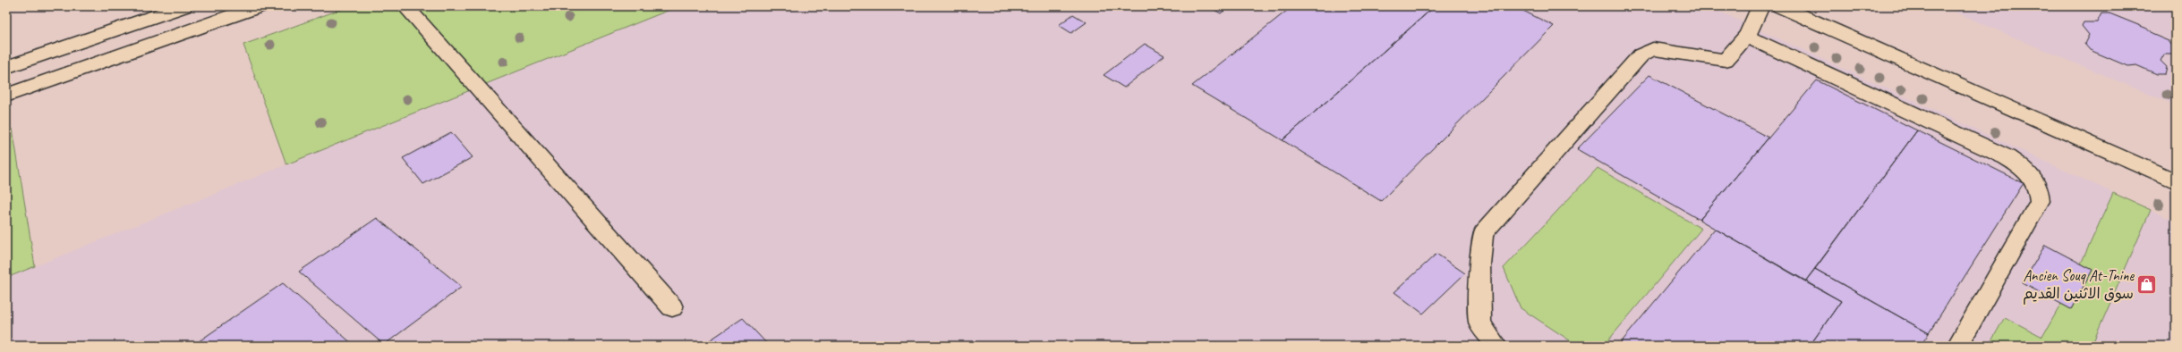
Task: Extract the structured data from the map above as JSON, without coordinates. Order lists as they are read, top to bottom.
{
  "places": {
    "shop": ["Ancien Souq At-Tnine سوق الاثنين القديم"]
  }
}
